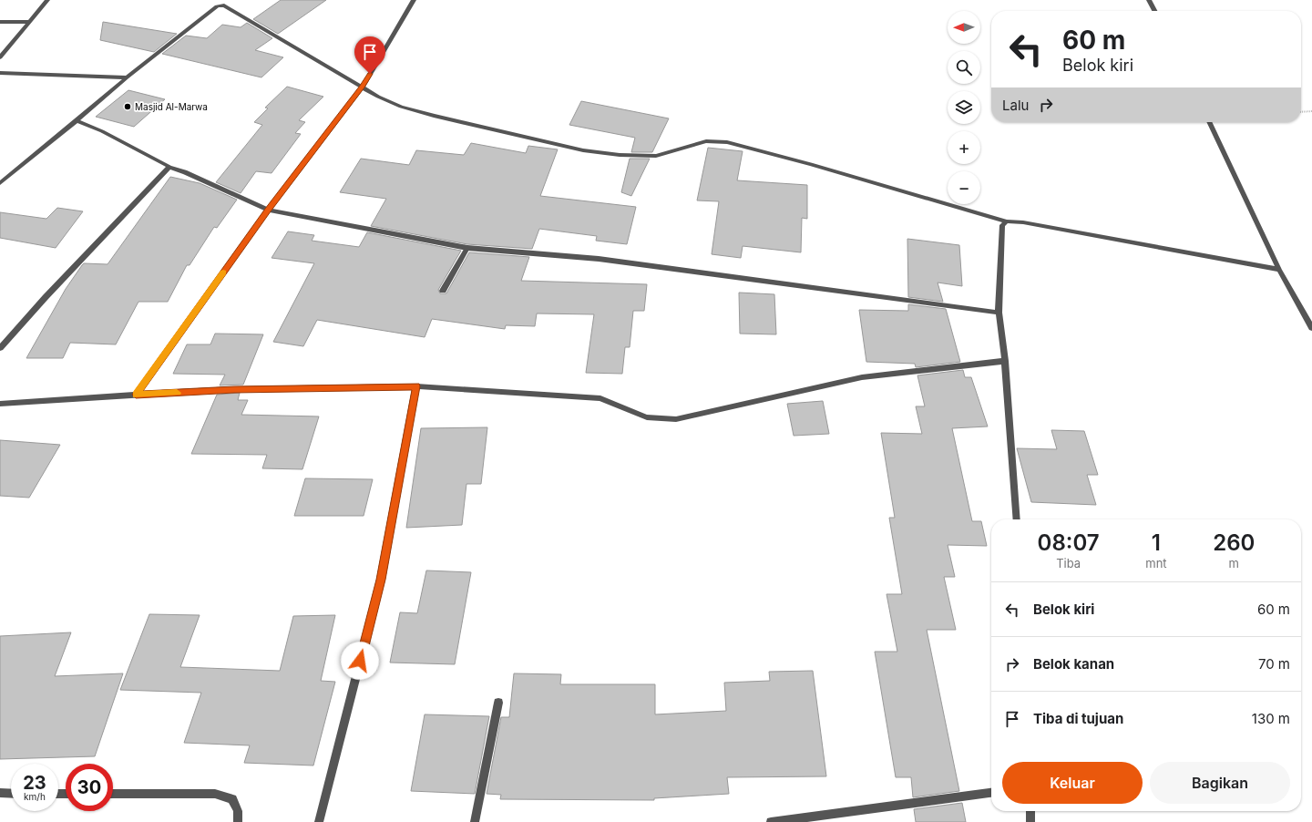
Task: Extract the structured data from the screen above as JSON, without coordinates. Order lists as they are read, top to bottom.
{
  "places": ["Masjid Al-Marwa"],
  "north": "left",
  "page": {
    "map_buttons": ["+", "−"],
    "turn": ["60 m", "Belok kiri"],
    "then": "Lalu",
    "eta": [
      "08:07",
      "Tiba",
      "1",
      "mnt",
      "260",
      "m"
    ],
    "list": [
      {
        "name": "Belok kiri",
        "value": "60 m"
      },
      {
        "name": "Belok kanan",
        "value": "70 m"
      },
      {
        "name": "Tiba di tujuan",
        "value": "130 m"
      }
    ],
    "buttons": ["Keluar", "Bagikan"],
    "speed": "23 km/h",
    "limit": "30"
  }
}
